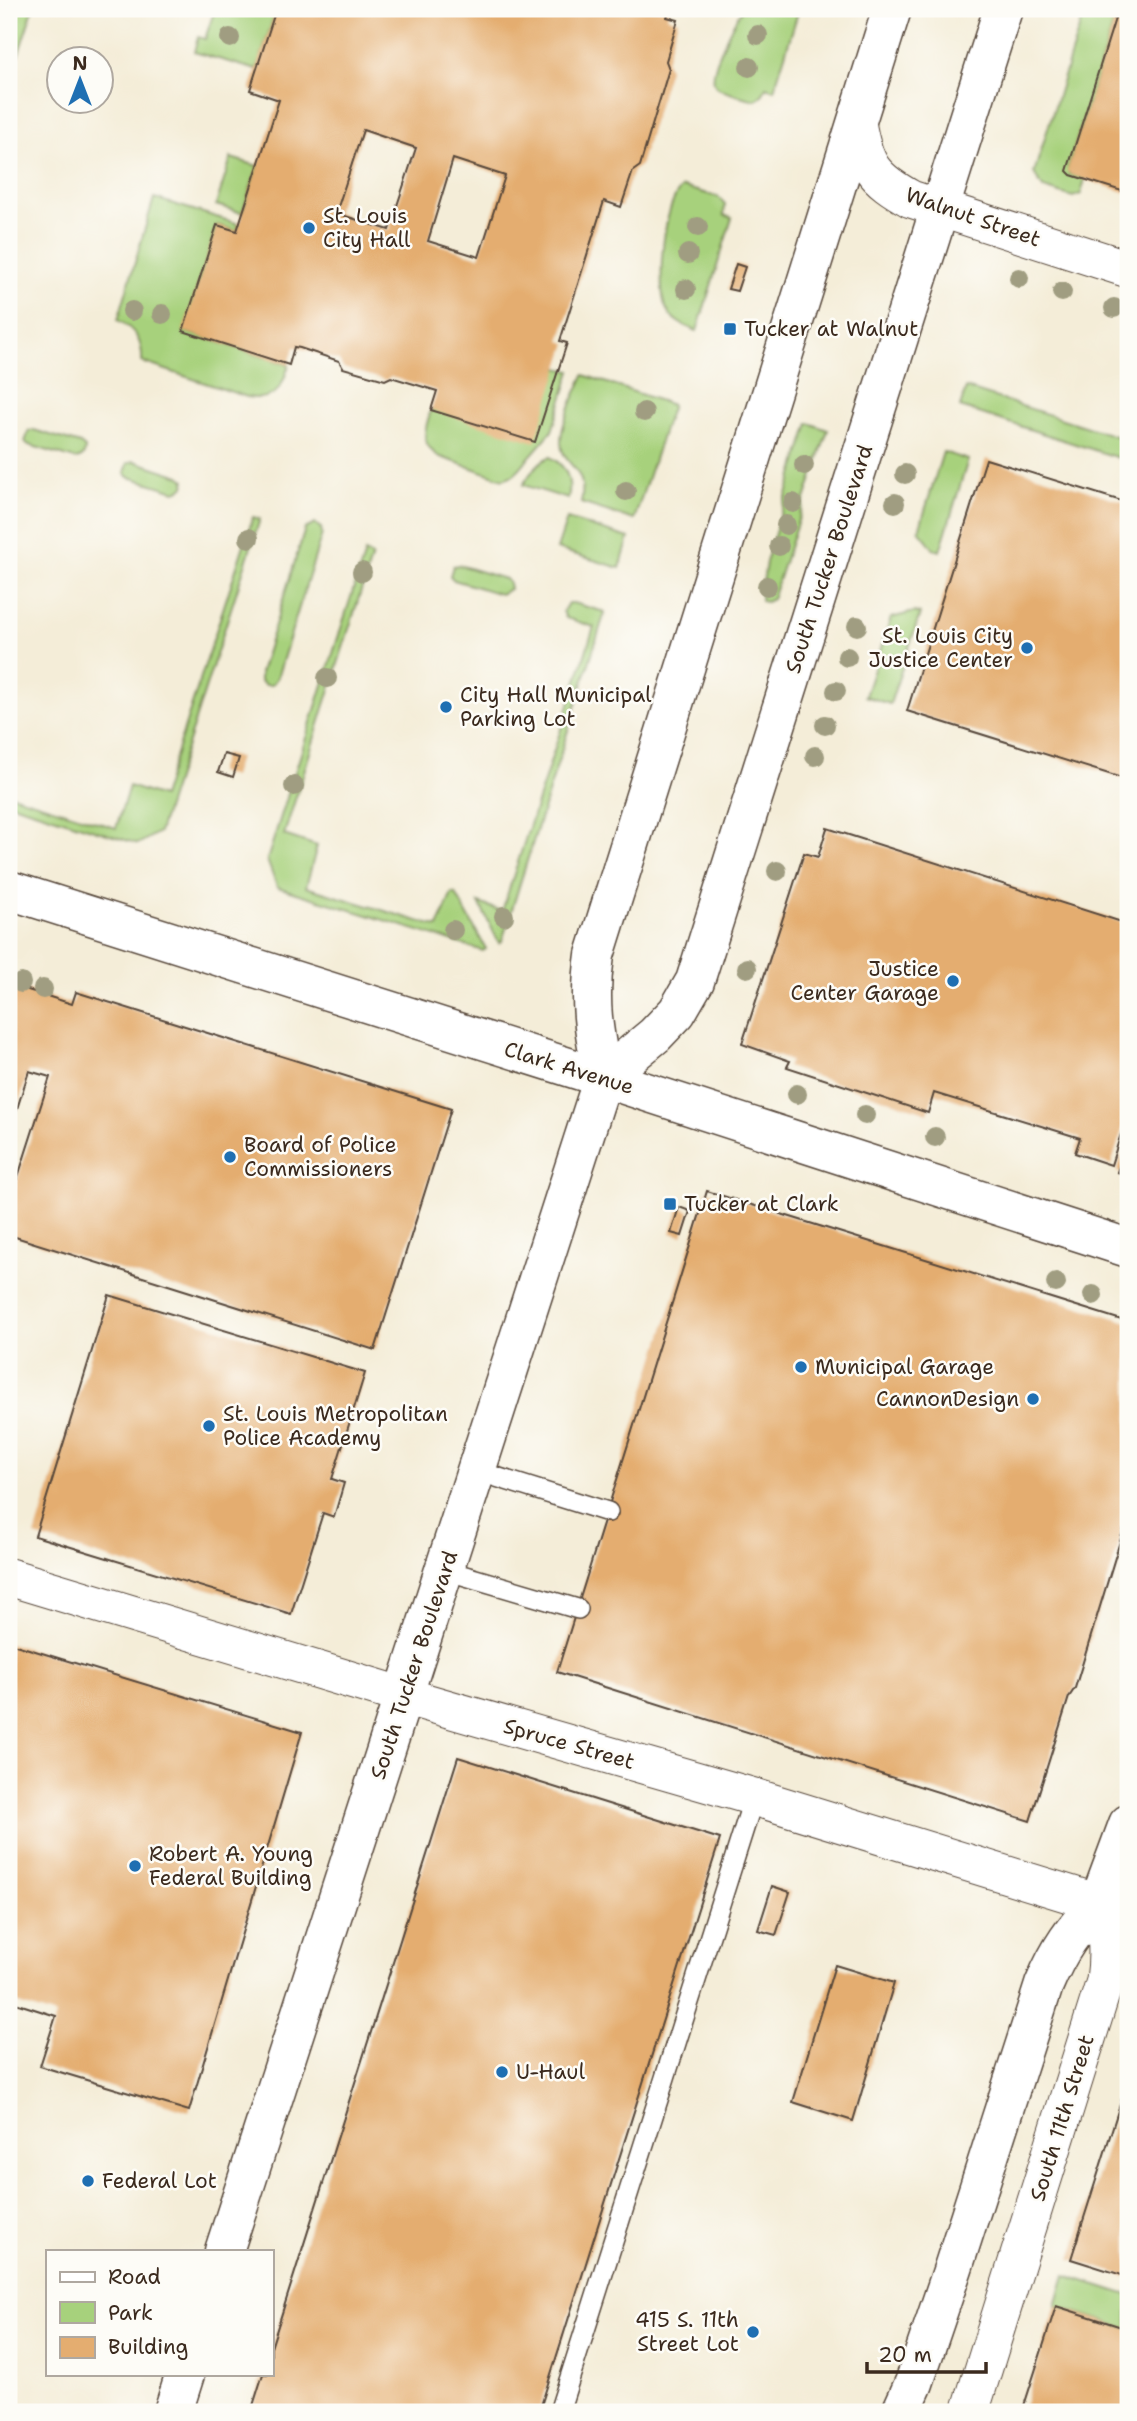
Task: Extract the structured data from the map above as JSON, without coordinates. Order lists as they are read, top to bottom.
{
  "streets": {
    "main road": ["South Tucker Boulevard", "Clark Avenue"],
    "street": ["Walnut Street", "Spruce Street", "South 11th Street"]
  },
  "crossings": [
    ["Walnut Street", "South Tucker Boulevard"],
    ["South Tucker Boulevard", "Clark Avenue"],
    ["South Tucker Boulevard", "Spruce Street"],
    ["Spruce Street", "South 11th Street"]
  ],
  "places": {
    "other": [
      "St. Louis City Hall",
      "St. Louis City Justice Center",
      "City Hall Municipal Parking Lot",
      "Justice Center Garage",
      "Board of Police Commissioners",
      "Municipal Garage",
      "CannonDesign",
      "St. Louis Metropolitan Police Academy",
      "Robert A. Young Federal Building",
      "U-Haul",
      "Federal Lot",
      "415 S. 11th Street Lot"
    ],
    "transit": ["Tucker at Walnut", "Tucker at Clark"]
  },
  "legend": ["Road", "Park", "Building"],
  "scale_bar": "20 m",
  "north": "top"
}
